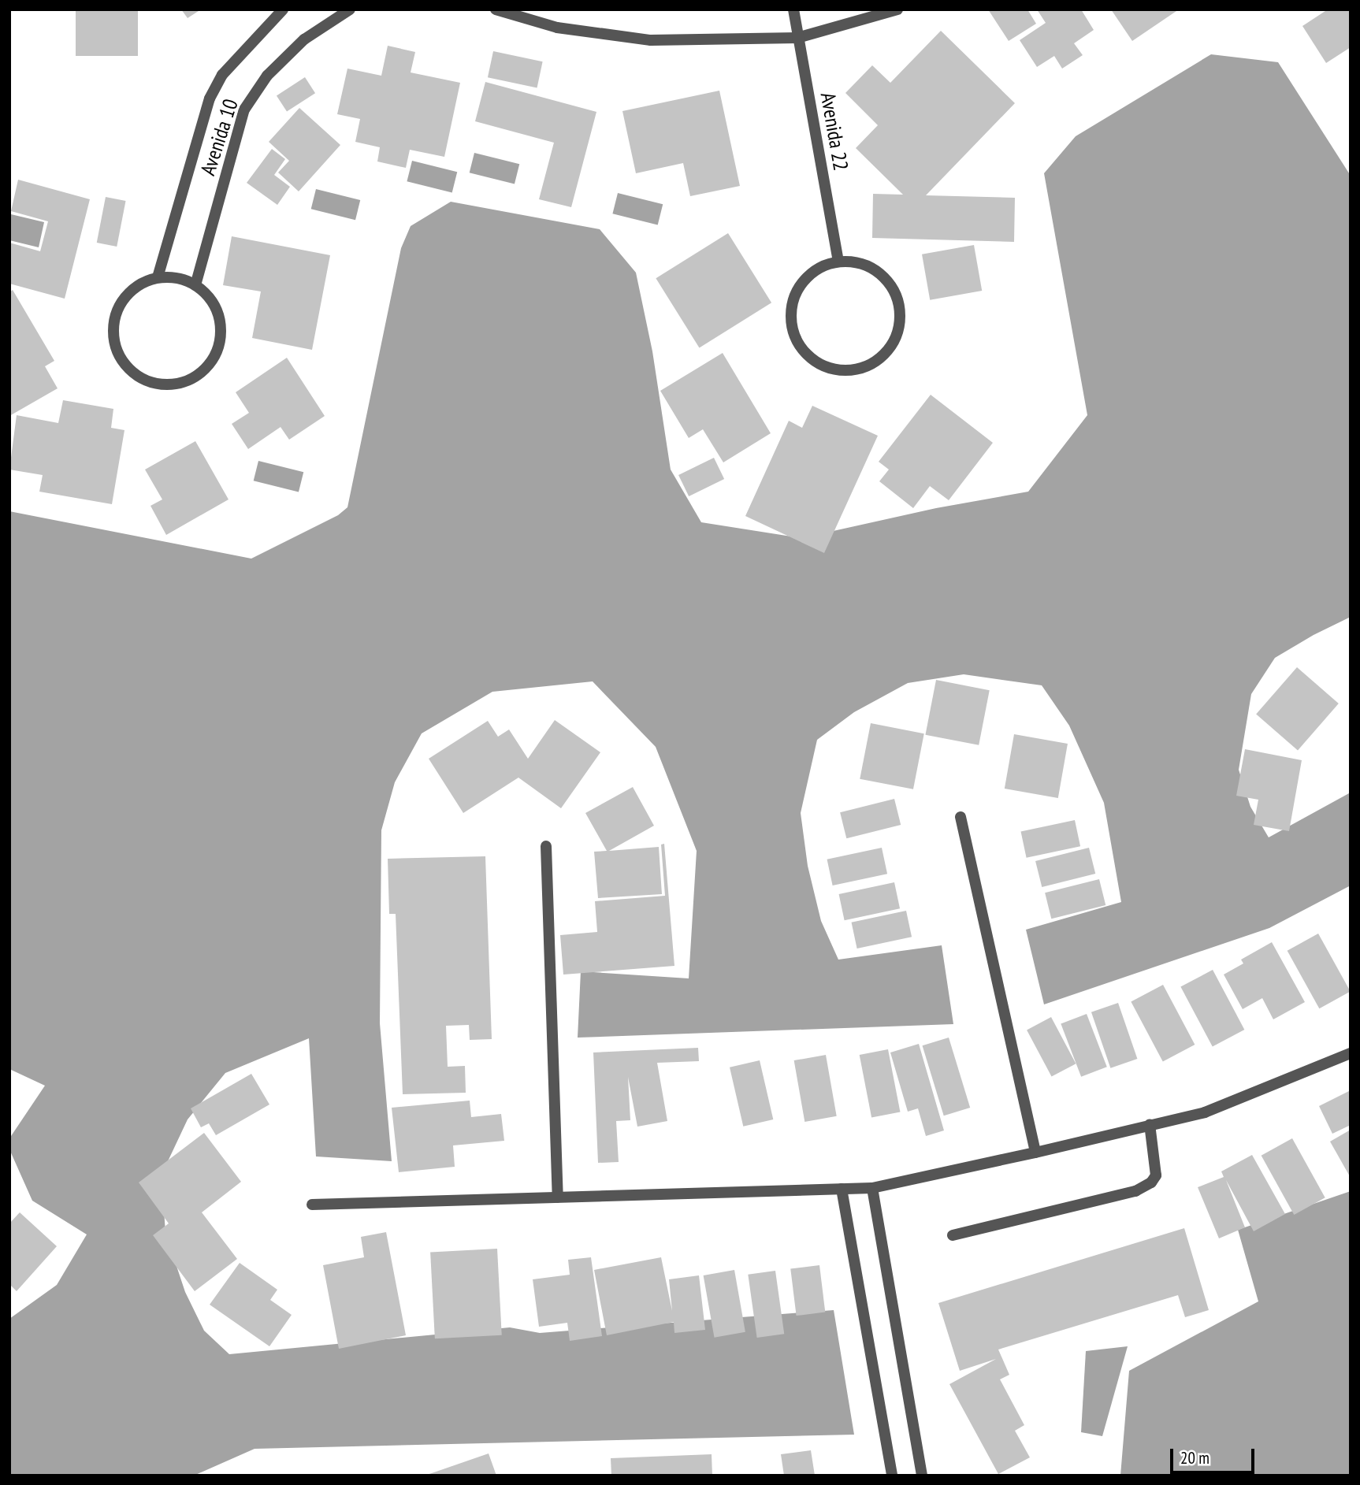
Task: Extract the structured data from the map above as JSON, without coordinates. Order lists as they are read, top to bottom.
{
  "streets": {
    "street": ["Avenida 22", "Avenida 10"]
  },
  "scale_bar": "20 m"
}
